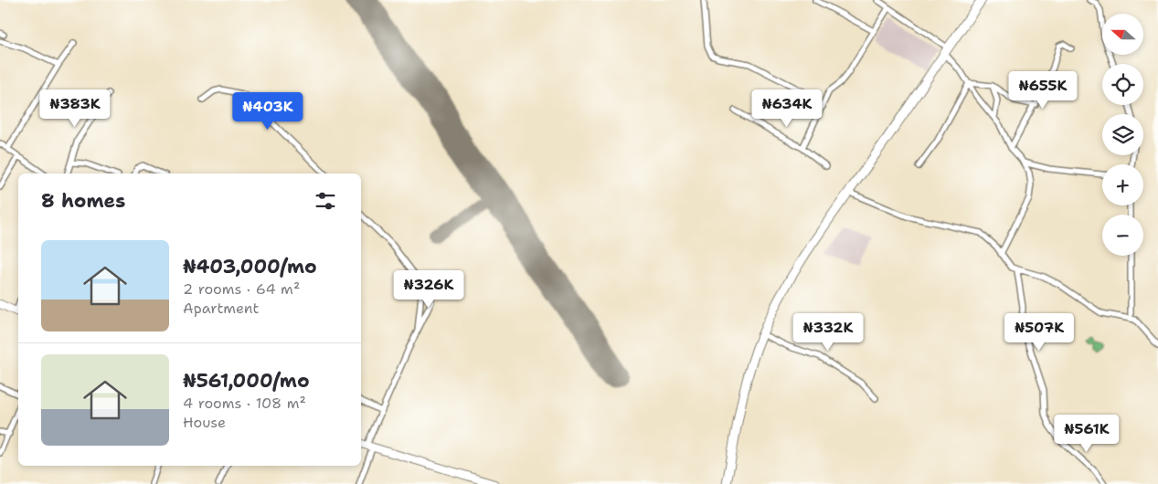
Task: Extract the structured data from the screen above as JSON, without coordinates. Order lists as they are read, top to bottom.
{
  "north": "left",
  "page": {
    "map_buttons": ["+", "−"],
    "price": [
      "₦655K",
      "₦383K",
      "₦634K",
      "₦403K",
      "₦326K",
      "₦332K",
      "₦507K",
      "₦561K"
    ],
    "heading": "8 homes",
    "list": [
      {
        "name": "₦403,000/mo",
        "note": "2 rooms · 64 m² · Apartment"
      },
      {
        "name": "₦561,000/mo",
        "note": "4 rooms · 108 m² · House"
      }
    ]
  }
}
